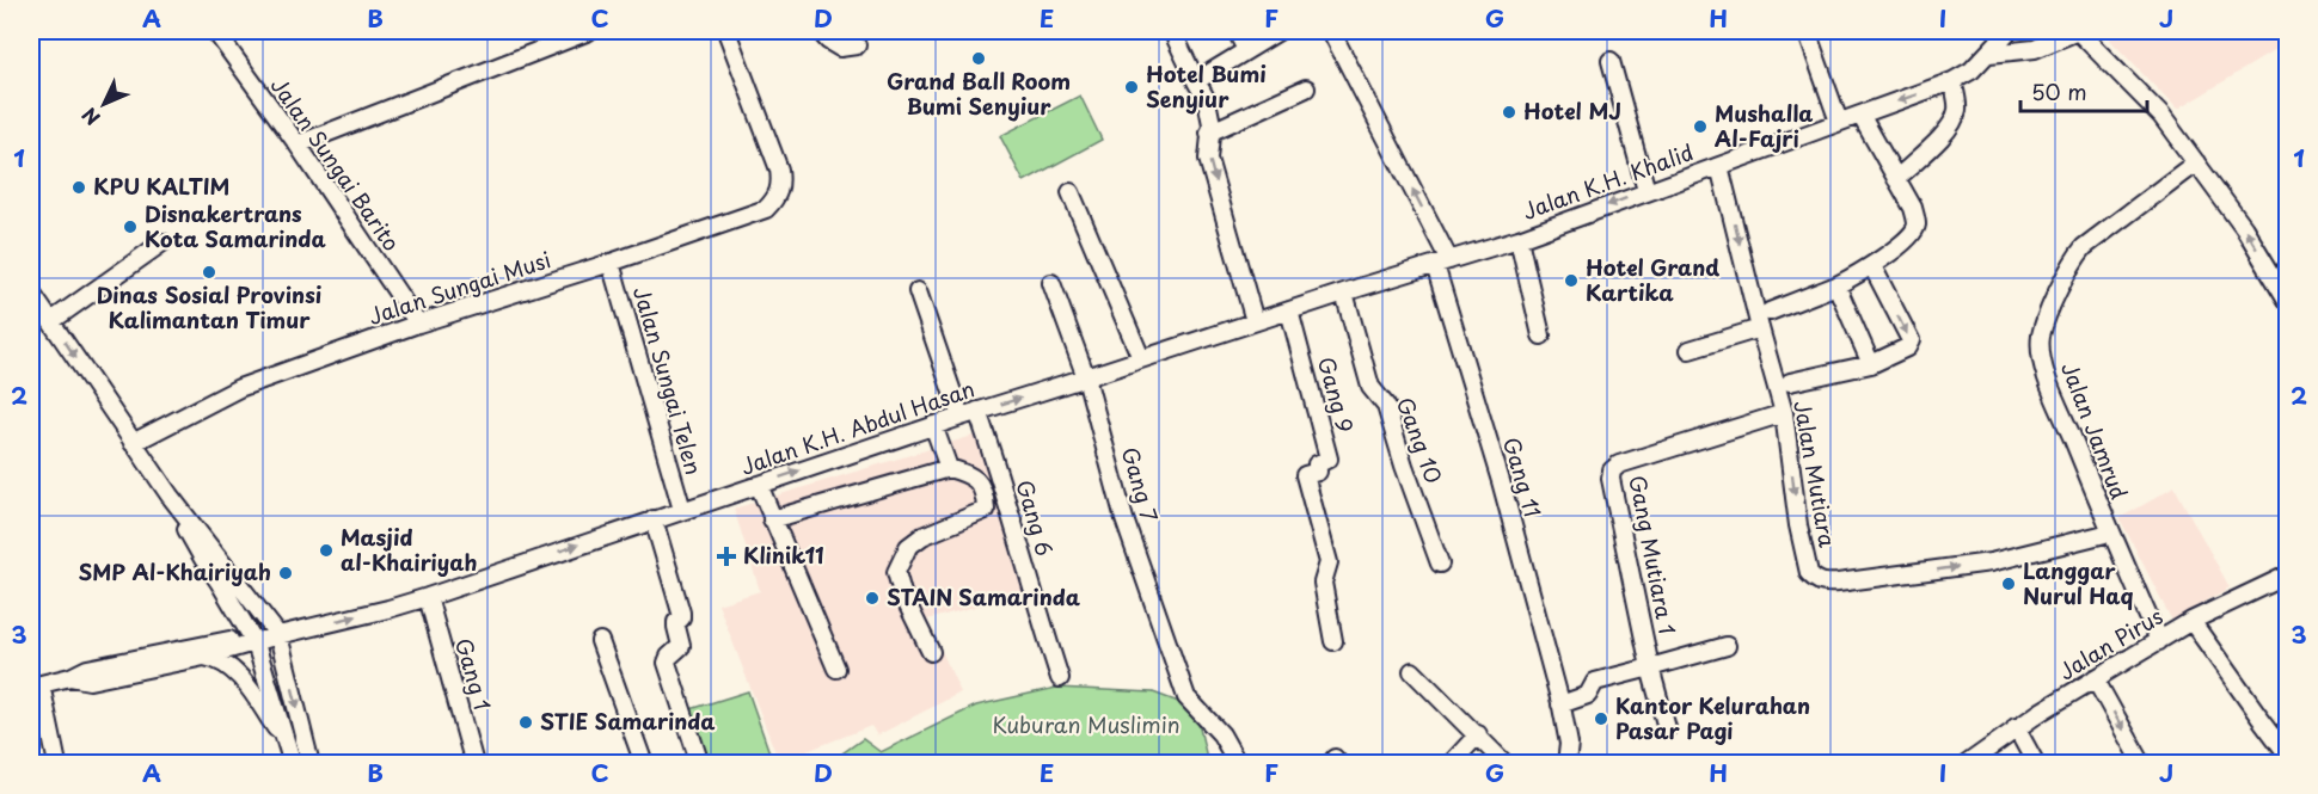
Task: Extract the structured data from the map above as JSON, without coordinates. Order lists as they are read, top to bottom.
{
  "streets": {
    "street": [
      "Jalan Sungai Barito",
      "Jalan K.H. Khalid",
      "Jalan Sungai Musi",
      "Jalan Sungai Telen",
      "Gang 9",
      "Jalan K.H. Abdul Hasan",
      "Jalan Jamrud",
      "Gang 10",
      "Jalan Mutiara",
      "Gang 11",
      "Gang 7",
      "Gang 6",
      "Gang Mutiara 1",
      "Jalan Pirus",
      "Gang 1"
    ]
  },
  "crossings": [
    ["Jalan Sungai Barito", "Jalan Sungai Musi"],
    ["Jalan K.H. Khalid", "Jalan K.H. Abdul Hasan"],
    ["Jalan K.H. Khalid", "Jalan Mutiara"],
    ["Jalan K.H. Khalid", "Gang 11"],
    ["Jalan Sungai Musi", "Jalan Sungai Telen"],
    ["Jalan Sungai Telen", "Jalan K.H. Abdul Hasan"],
    ["Gang 9", "Jalan K.H. Abdul Hasan"],
    ["Jalan K.H. Abdul Hasan", "Gang 10"],
    ["Jalan K.H. Abdul Hasan", "Gang 11"],
    ["Jalan K.H. Abdul Hasan", "Gang 7"],
    ["Jalan K.H. Abdul Hasan", "Gang 6"],
    ["Jalan K.H. Abdul Hasan", "Gang 1"],
    ["Jalan Jamrud", "Jalan Mutiara"],
    ["Jalan Jamrud", "Jalan Pirus"],
    ["Jalan Mutiara", "Gang Mutiara 1"],
    ["Gang 11", "Gang Mutiara 1"]
  ],
  "one_way": ["Jalan K.H. Khalid", "Jalan K.H. Abdul Hasan", "Gang 11"],
  "parks": ["Kuburan Muslimin"],
  "places": {
    "other": [
      "Grand Ball Room Bumi Senyiur",
      "Hotel Bumi Senyiur",
      "Hotel MJ",
      "Mushalla Al-Fajri",
      "KPU KALTIM",
      "Disnakertrans Kota Samarinda",
      "Dinas Sosial Provinsi Kalimantan Timur",
      "Hotel Grand Kartika",
      "Masjid al-Khairiyah",
      "SMP Al-Khairiyah",
      "Langgar Nurul Haq",
      "STAIN Samarinda",
      "Kantor Kelurahan Pasar Pagi",
      "STIE Samarinda"
    ],
    "health": ["Klinik11"]
  },
  "scale_bar": "50 m",
  "north": "bottom left",
  "grid": {
    "columns": [
      "A",
      "B",
      "C",
      "D",
      "E",
      "F",
      "G",
      "H",
      "I",
      "J"
    ],
    "rows": ["1", "2", "3"]
  }
}
